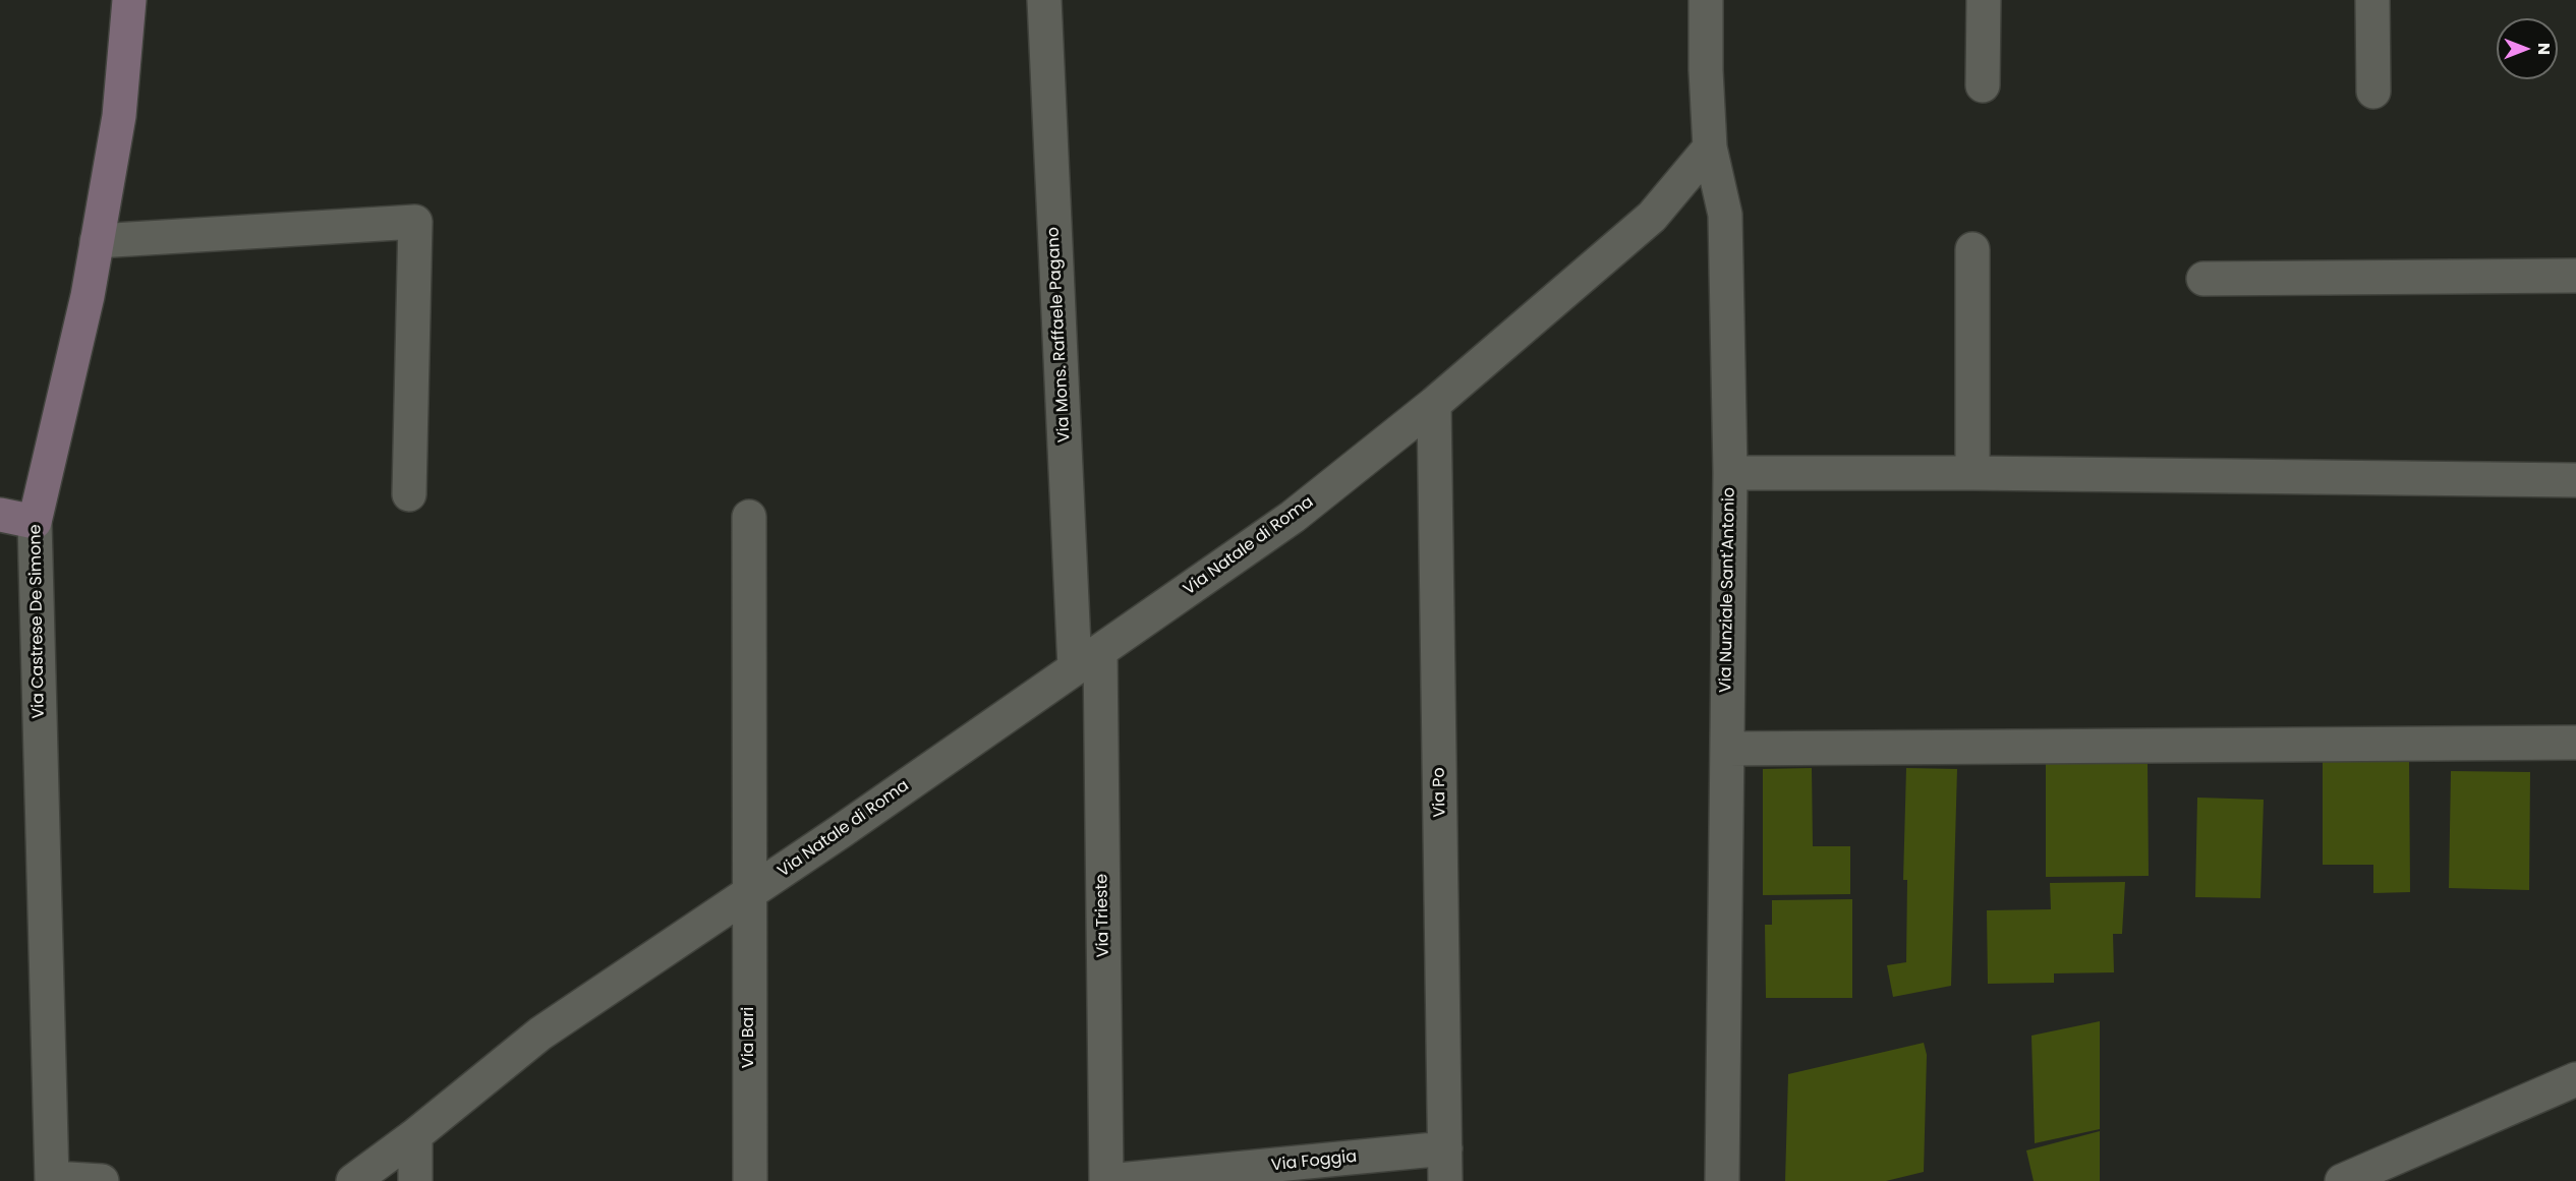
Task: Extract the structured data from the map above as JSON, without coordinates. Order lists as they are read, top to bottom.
{
  "streets": {
    "street": [
      "Via Mons. Raffaele Pagano",
      "Via Natale di Roma",
      "Via Nunziale Sant'Antonio",
      "Via Castrese De Simone",
      "Via Po",
      "Via Trieste",
      "Via Bari",
      "Via Foggia"
    ]
  },
  "crossings": [
    ["Via Mons. Raffaele Pagano", "Via Natale di Roma"],
    ["Via Mons. Raffaele Pagano", "Via Trieste"],
    ["Via Natale di Roma", "Via Nunziale Sant'Antonio"],
    ["Via Natale di Roma", "Via Po"],
    ["Via Natale di Roma", "Via Trieste"],
    ["Via Natale di Roma", "Via Bari"],
    ["Via Po", "Via Foggia"],
    ["Via Trieste", "Via Foggia"]
  ],
  "north": "right"
}
